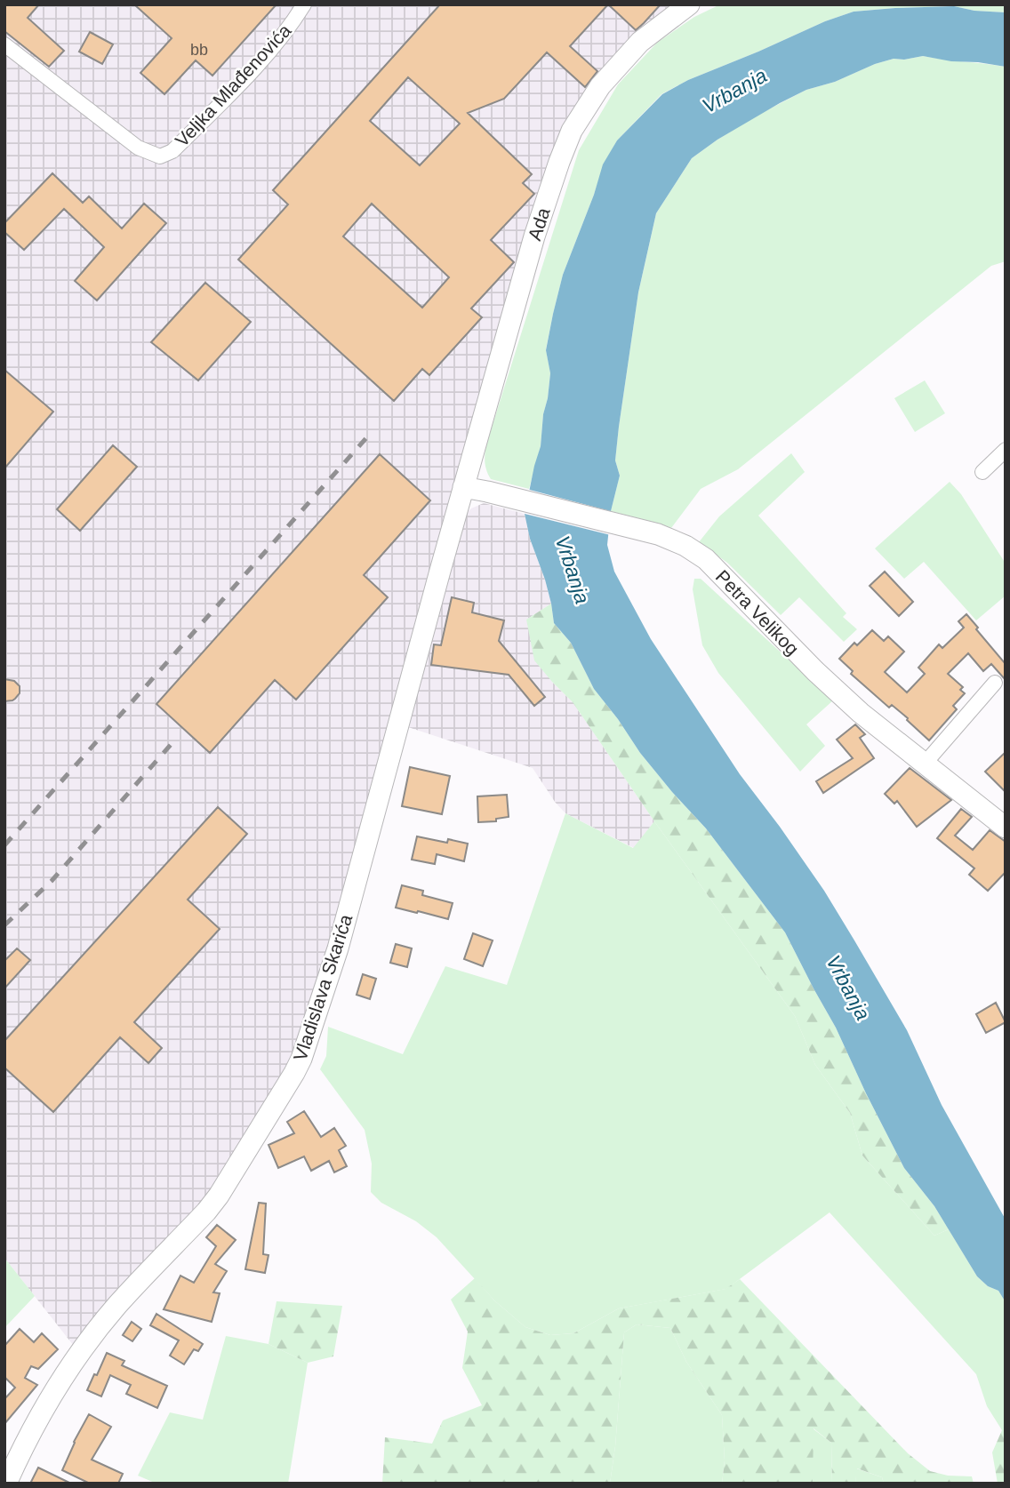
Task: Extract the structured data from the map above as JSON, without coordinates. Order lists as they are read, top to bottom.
{
  "streets": {
    "street": [
      "Veljka Mlađenovića",
      "Ada",
      "Petra Velikog",
      "Vladislava Skarića"
    ]
  },
  "crossings": [
    ["Ada", "Petra Velikog"],
    ["Ada", "Vladislava Skarića"],
    ["Petra Velikog", "Vladislava Skarića"]
  ],
  "water": ["Vrbanja"],
  "house_numbers": ["bb"]
}
